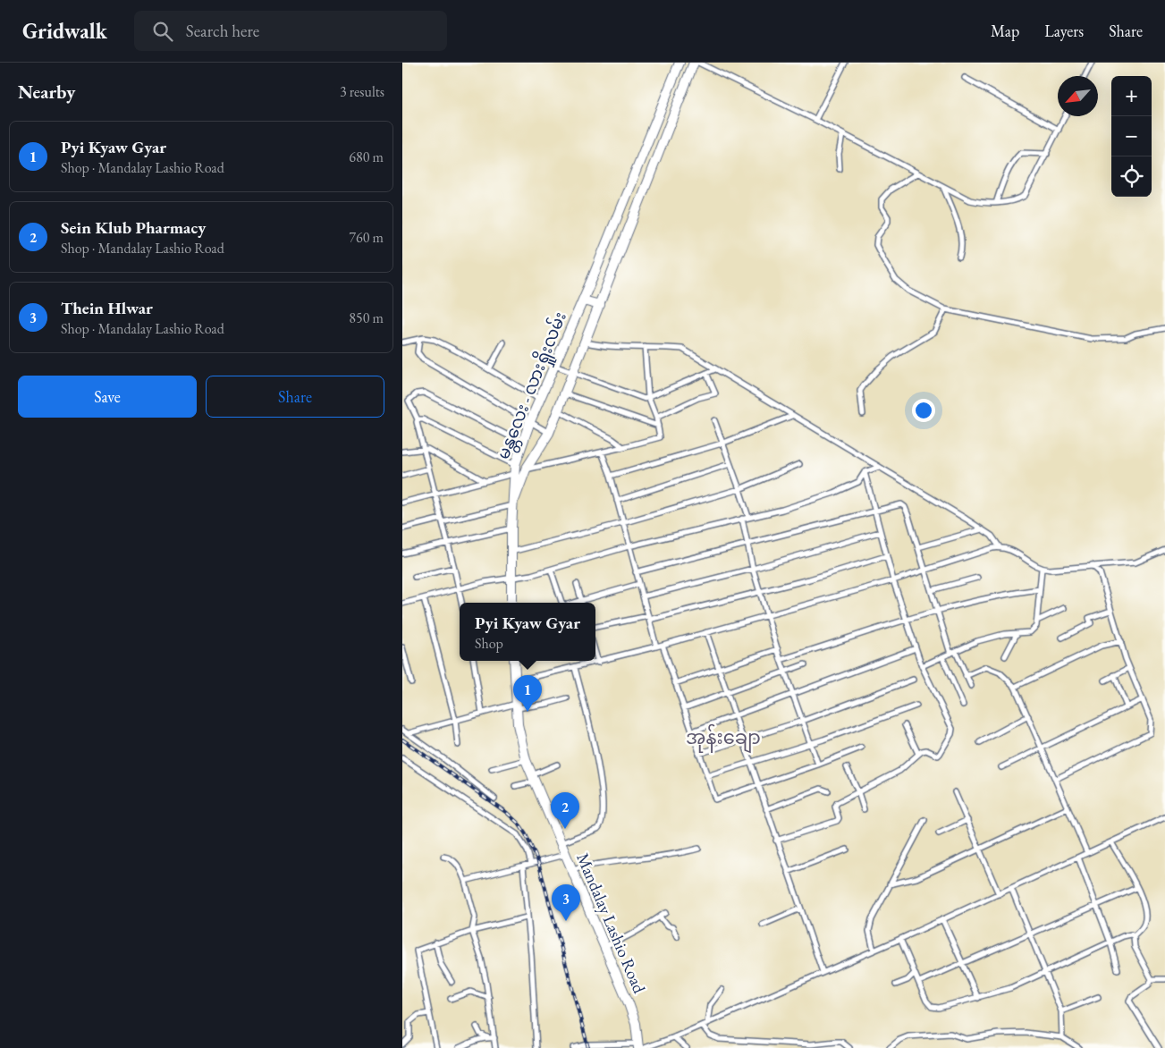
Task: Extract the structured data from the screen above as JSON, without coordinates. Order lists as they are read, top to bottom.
{
  "streets": {
    "highway": ["မန္တလေး - လားရှိုးလမ်း", "Mandalay Lashio Road"]
  },
  "districts": ["အုန်းချော"],
  "north": "bottom left",
  "page": {
    "header": "Gridwalk",
    "search": "Search here",
    "nav": ["Map", "Layers", "Share"],
    "heading": ["Nearby", "3 results"],
    "map_buttons": ["+", "−"],
    "list": [
      {
        "mark": "1",
        "name": "Pyi Kyaw Gyar",
        "note": "Shop · Mandalay Lashio Road",
        "value": "680 m"
      },
      {
        "mark": "2",
        "name": "Sein Klub Pharmacy",
        "note": "Shop · Mandalay Lashio Road",
        "value": "760 m"
      },
      {
        "mark": "3",
        "name": "Thein Hlwar",
        "note": "Shop · Mandalay Lashio Road",
        "value": "850 m"
      }
    ],
    "buttons": ["Save", "Share"],
    "popup": ["Pyi Kyaw Gyar", "Shop"],
    "pins": ["1", "2", "3"]
  }
}
